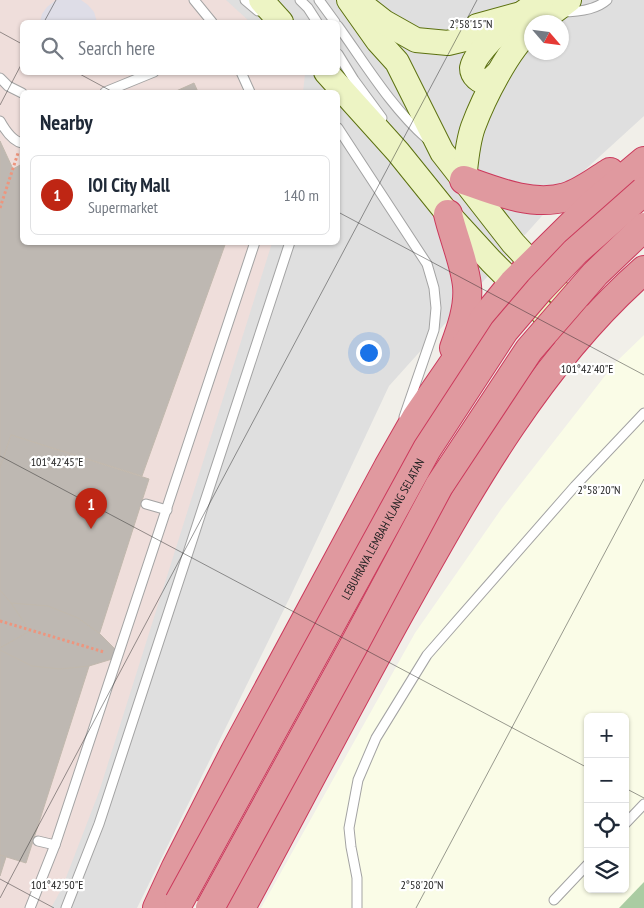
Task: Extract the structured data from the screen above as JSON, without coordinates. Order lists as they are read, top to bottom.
{
  "streets": {
    "highway": ["LEBUHRAYA LEMBAH KLANG SELATAN"]
  },
  "north": "bottom right",
  "page": {
    "search": "Search here",
    "heading": "Nearby",
    "list": [
      {
        "mark": "1",
        "name": "IOI City Mall",
        "note": "Supermarket",
        "value": "140 m"
      }
    ],
    "pins": "1",
    "map_buttons": ["+", "−"]
  },
  "coordinates": [
    "2°58'15\"N",
    "101°42'40\"E",
    "101°42'45\"E",
    "2°58'20\"N",
    "101°42'50\"E"
  ]
}
